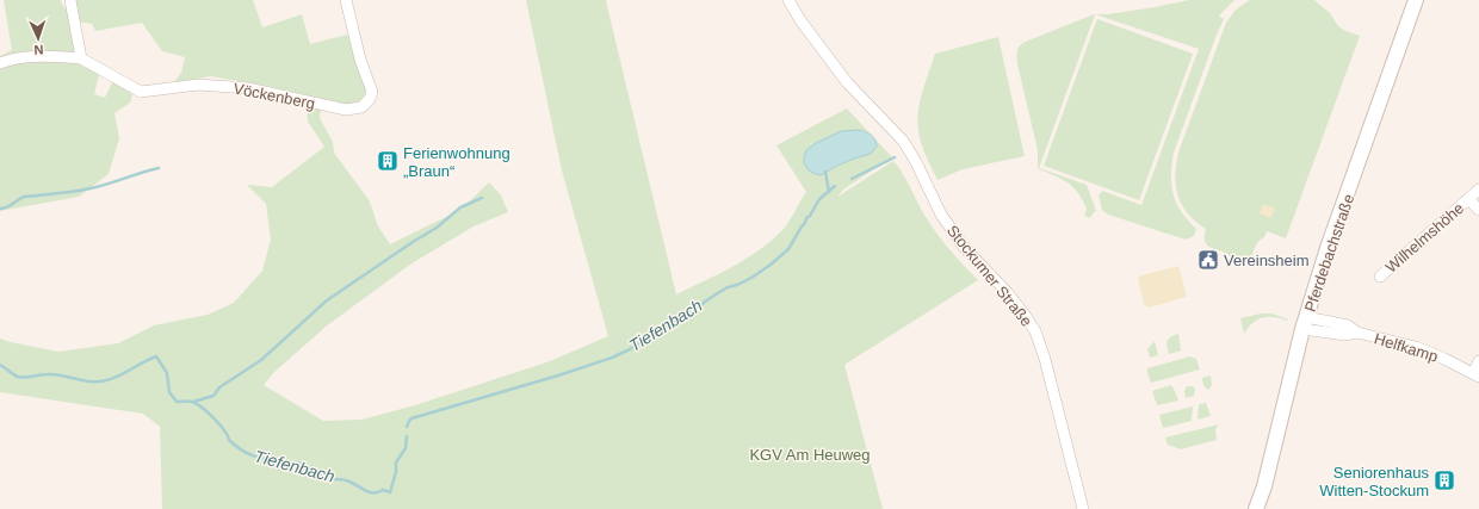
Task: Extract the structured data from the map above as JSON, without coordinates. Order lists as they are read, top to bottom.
{
  "streets": {
    "main road": ["Pferdebachstraße"],
    "street": [
      "Vöckenberg",
      "Wilhelmshöhe",
      "Stockumer Straße",
      "Helfkamp"
    ]
  },
  "crossings": [
    ["Pferdebachstraße", "Helfkamp"]
  ],
  "water": ["Tiefenbach"],
  "parks": ["KGV Am Heuweg"],
  "places": {
    "building": ["Ferienwohnung „Braun“", "Seniorenhaus Witten-Stockum"],
    "public building": ["Vereinsheim"]
  },
  "north": "bottom"
}
